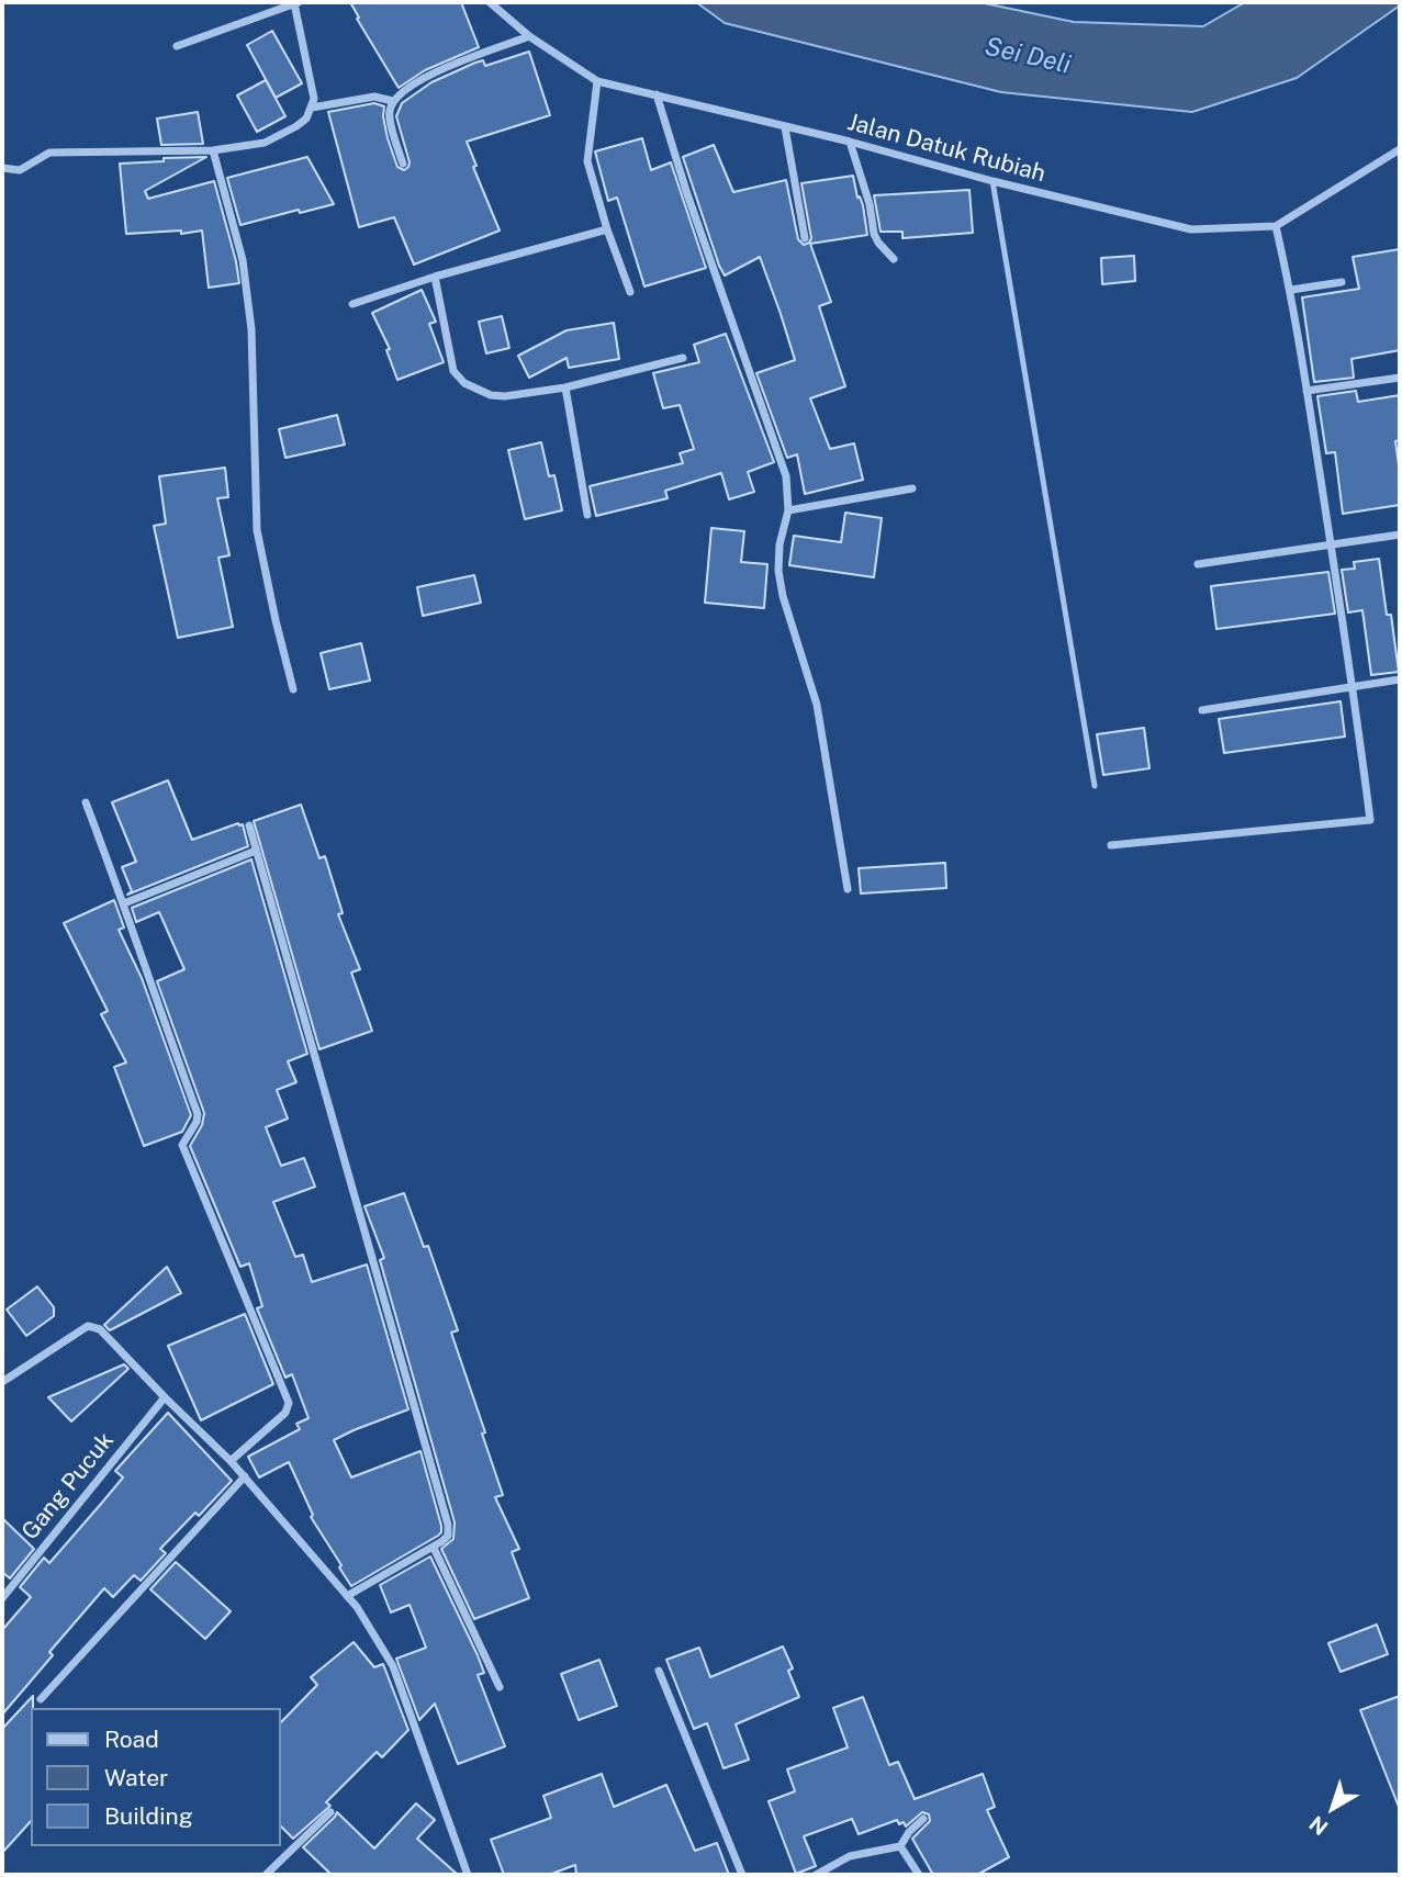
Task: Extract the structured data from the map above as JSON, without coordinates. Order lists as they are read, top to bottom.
{
  "streets": {
    "street": ["Jalan Datuk Rubiah", "Gang Pucuk"]
  },
  "water": ["Sei Deli"],
  "legend": ["Road", "Water", "Building"],
  "north": "bottom left"
}
